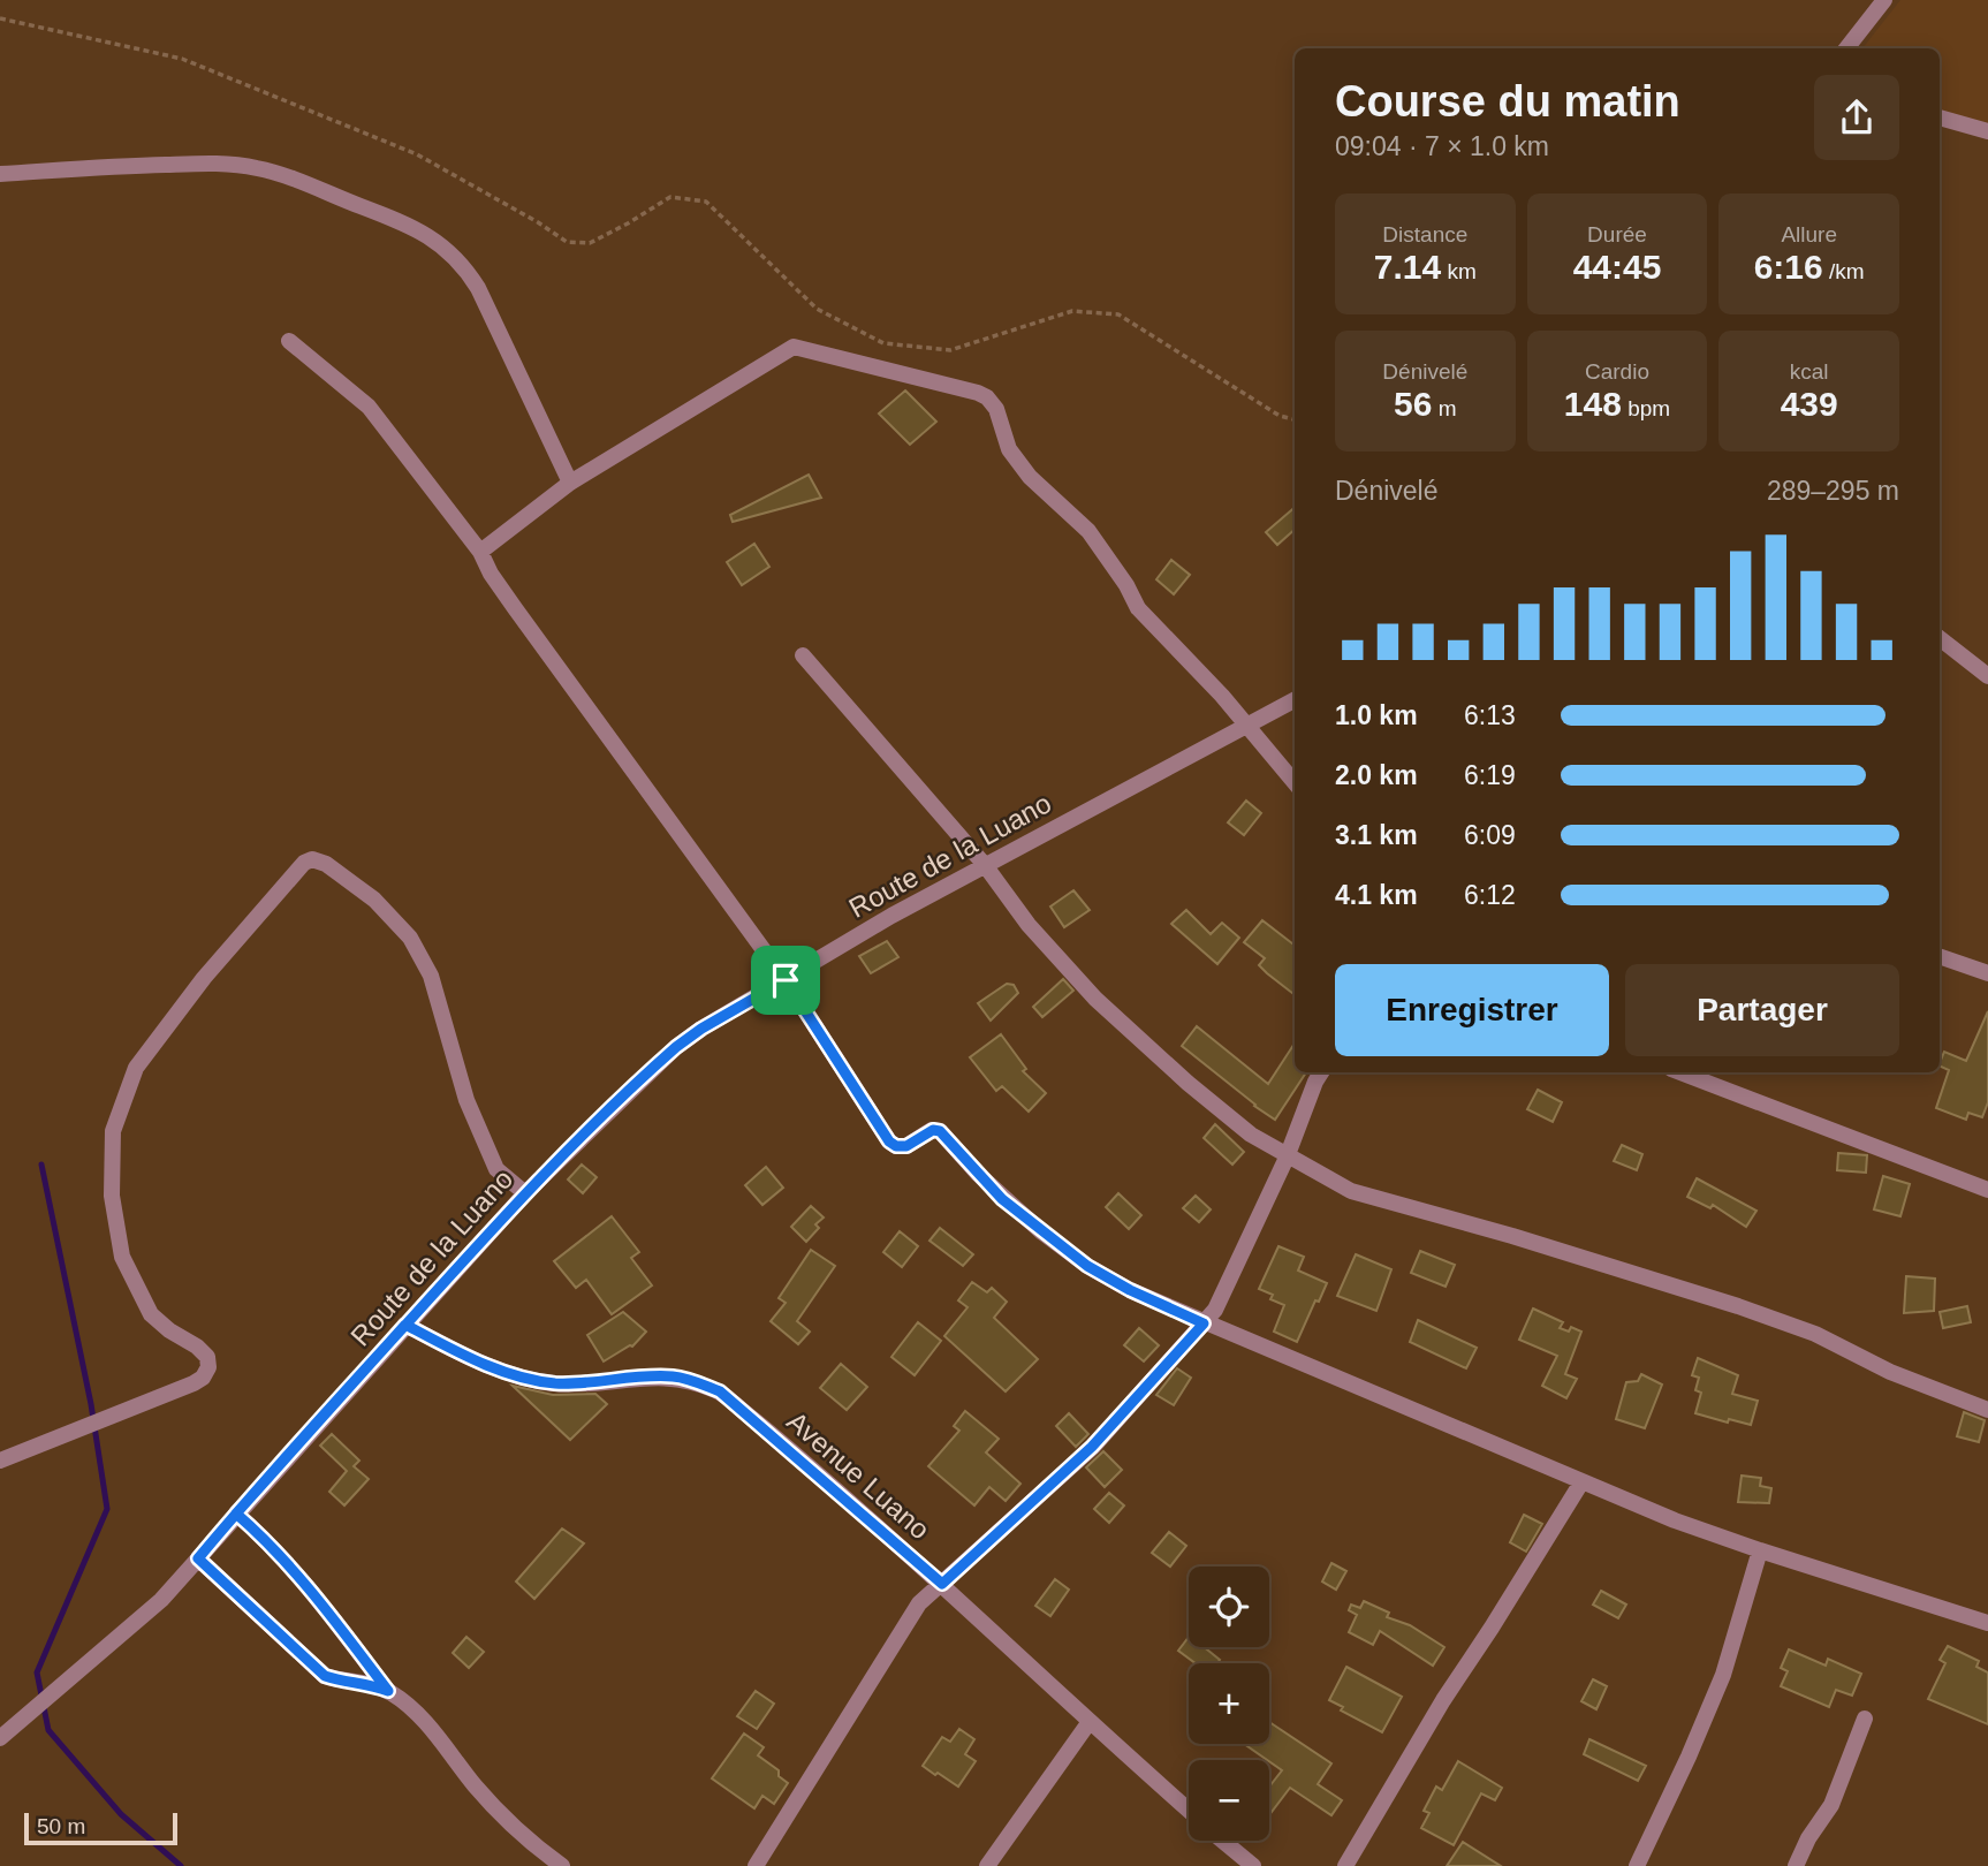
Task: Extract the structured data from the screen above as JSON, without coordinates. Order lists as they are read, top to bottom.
{
  "streets": {
    "street": ["Route de la Luano", "Avenue Luano"]
  },
  "crossings": [
    ["Route de la Luano", "Avenue Luano"]
  ],
  "scale_bar": "50 m",
  "page": {
    "heading": ["Course du matin", "09:04 · 7 × 1.0 km"],
    "stats": [
      ["Distance", "7.14 km"],
      ["Durée", "44:45"],
      ["Allure", "6:16 /km"],
      ["Dénivelé", "56 m"],
      ["Cardio", "148 bpm"],
      ["kcal", "439"]
    ],
    "chart": ["Dénivelé", "289–295 m"],
    "list": [
      {
        "name": "1.0 km",
        "note": "6:13"
      },
      {
        "name": "2.0 km",
        "note": "6:19"
      },
      {
        "name": "3.1 km",
        "note": "6:09"
      },
      {
        "name": "4.1 km",
        "note": "6:12"
      }
    ],
    "buttons": ["Enregistrer", "Partager"],
    "map_buttons": ["+", "−"],
    "scale": "50 m"
  }
}
